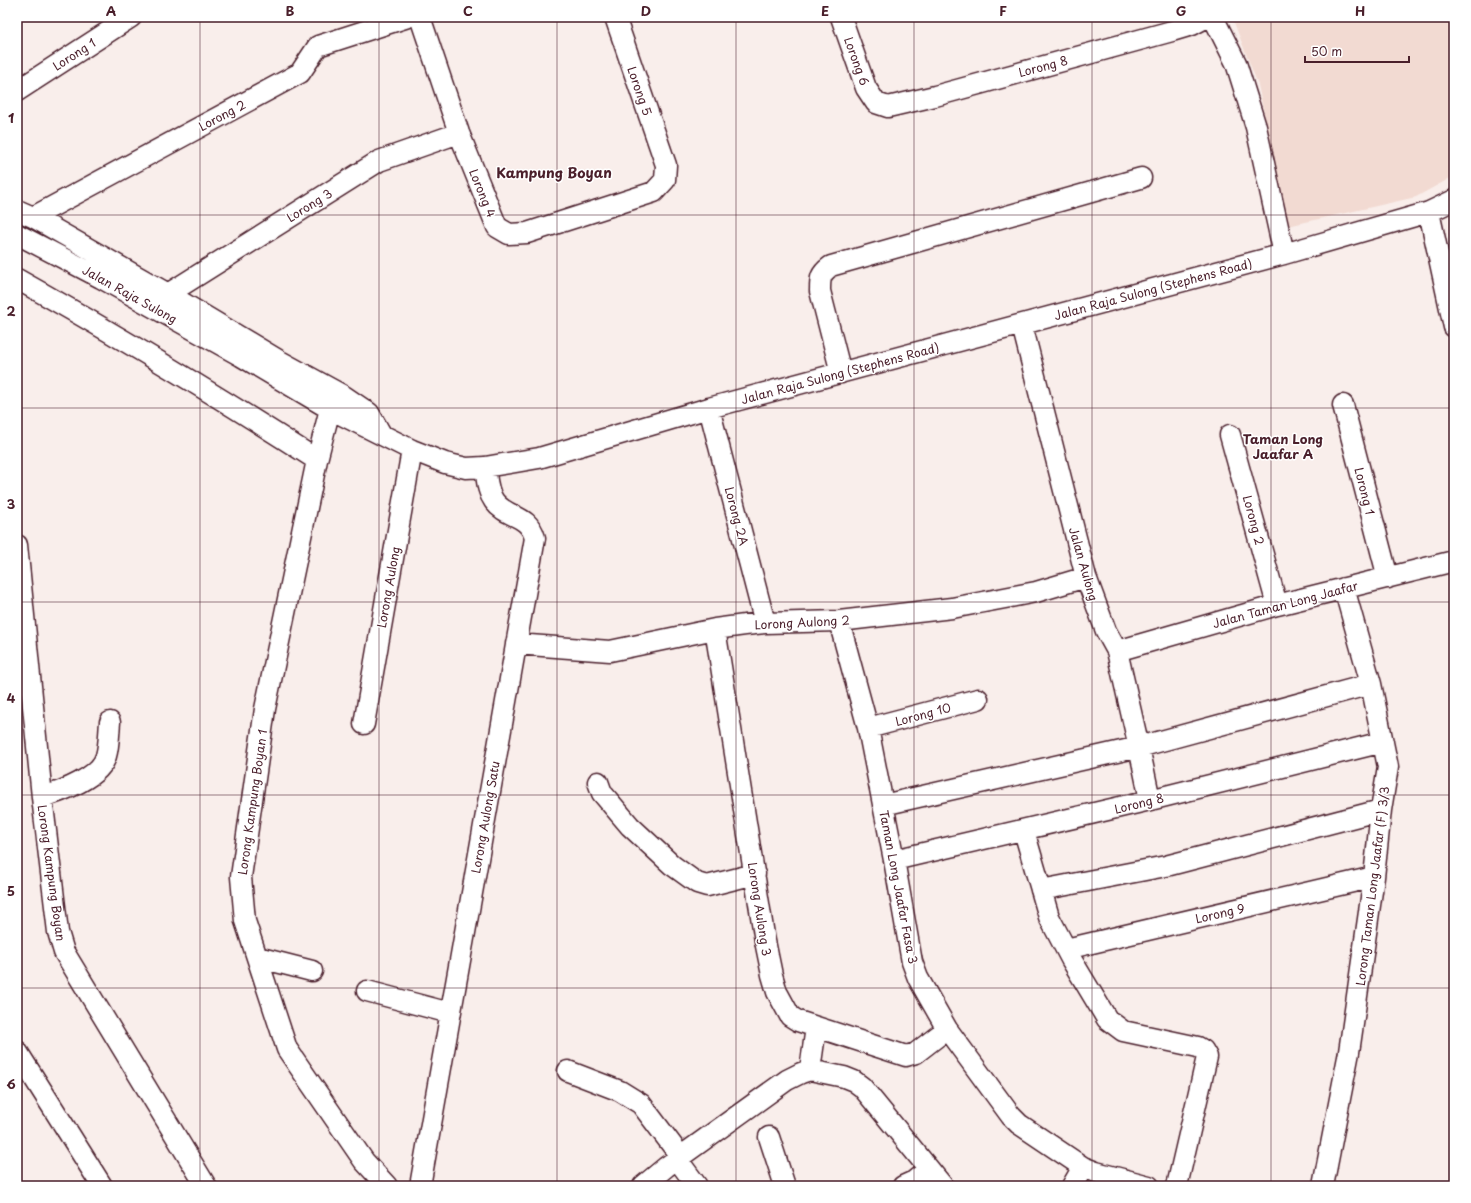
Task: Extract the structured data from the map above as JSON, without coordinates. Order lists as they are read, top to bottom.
{
  "streets": {
    "street": [
      "Lorong 1",
      "Lorong 6",
      "Lorong 8",
      "Lorong 5",
      "Lorong 2",
      "Lorong 4",
      "Lorong 3",
      "Jalan Raja Sulong (Stephens Road)",
      "Jalan Raja Sulong",
      "Lorong 2A",
      "Jalan Aulong",
      "Lorong Aulong",
      "Jalan Taman Long Jaafar",
      "Lorong Aulong 2",
      "Lorong 10",
      "Lorong Kampung Boyan 1",
      "Lorong Aulong Satu",
      "Lorong Kampung Boyan",
      "Lorong Taman Long Jaafar (F) 3/3",
      "Taman Long Jaafar Fasa 3",
      "Lorong Aulong 3",
      "Lorong 9"
    ]
  },
  "crossings": [
    ["Lorong 1", "Jalan Taman Long Jaafar"],
    ["Lorong 6", "Lorong 8"],
    ["Lorong 8", "Jalan Aulong"],
    ["Lorong 8", "Lorong Taman Long Jaafar (F) 3/3"],
    ["Lorong 8", "Taman Long Jaafar Fasa 3"],
    ["Lorong 5", "Lorong 4"],
    ["Lorong 2", "Jalan Taman Long Jaafar"],
    ["Lorong 4", "Lorong 3"],
    ["Jalan Raja Sulong (Stephens Road)", "Jalan Raja Sulong"],
    ["Jalan Raja Sulong (Stephens Road)", "Lorong 2A"],
    ["Jalan Raja Sulong (Stephens Road)", "Jalan Aulong"],
    ["Jalan Raja Sulong (Stephens Road)", "Lorong Aulong"],
    ["Jalan Raja Sulong (Stephens Road)", "Lorong Kampung Boyan 1"],
    ["Jalan Raja Sulong (Stephens Road)", "Lorong Aulong Satu"],
    ["Lorong 2A", "Lorong Aulong 2"],
    ["Jalan Aulong", "Jalan Taman Long Jaafar"],
    ["Jalan Aulong", "Lorong Aulong 2"],
    ["Jalan Taman Long Jaafar", "Lorong Taman Long Jaafar (F) 3/3"],
    ["Lorong Aulong 2", "Lorong Aulong Satu"],
    ["Lorong Aulong 2", "Taman Long Jaafar Fasa 3"],
    ["Lorong Aulong 2", "Lorong Aulong 3"],
    ["Lorong 10", "Taman Long Jaafar Fasa 3"],
    ["Lorong Taman Long Jaafar (F) 3/3", "Lorong 9"],
    ["Taman Long Jaafar Fasa 3", "Lorong Aulong 3"]
  ],
  "districts": ["Kampung Boyan", "Taman Long Jaafar A"],
  "scale_bar": "50 m",
  "grid": {
    "columns": [
      "A",
      "B",
      "C",
      "D",
      "E",
      "F",
      "G",
      "H"
    ],
    "rows": [
      "1",
      "2",
      "3",
      "4",
      "5",
      "6"
    ]
  }
}
